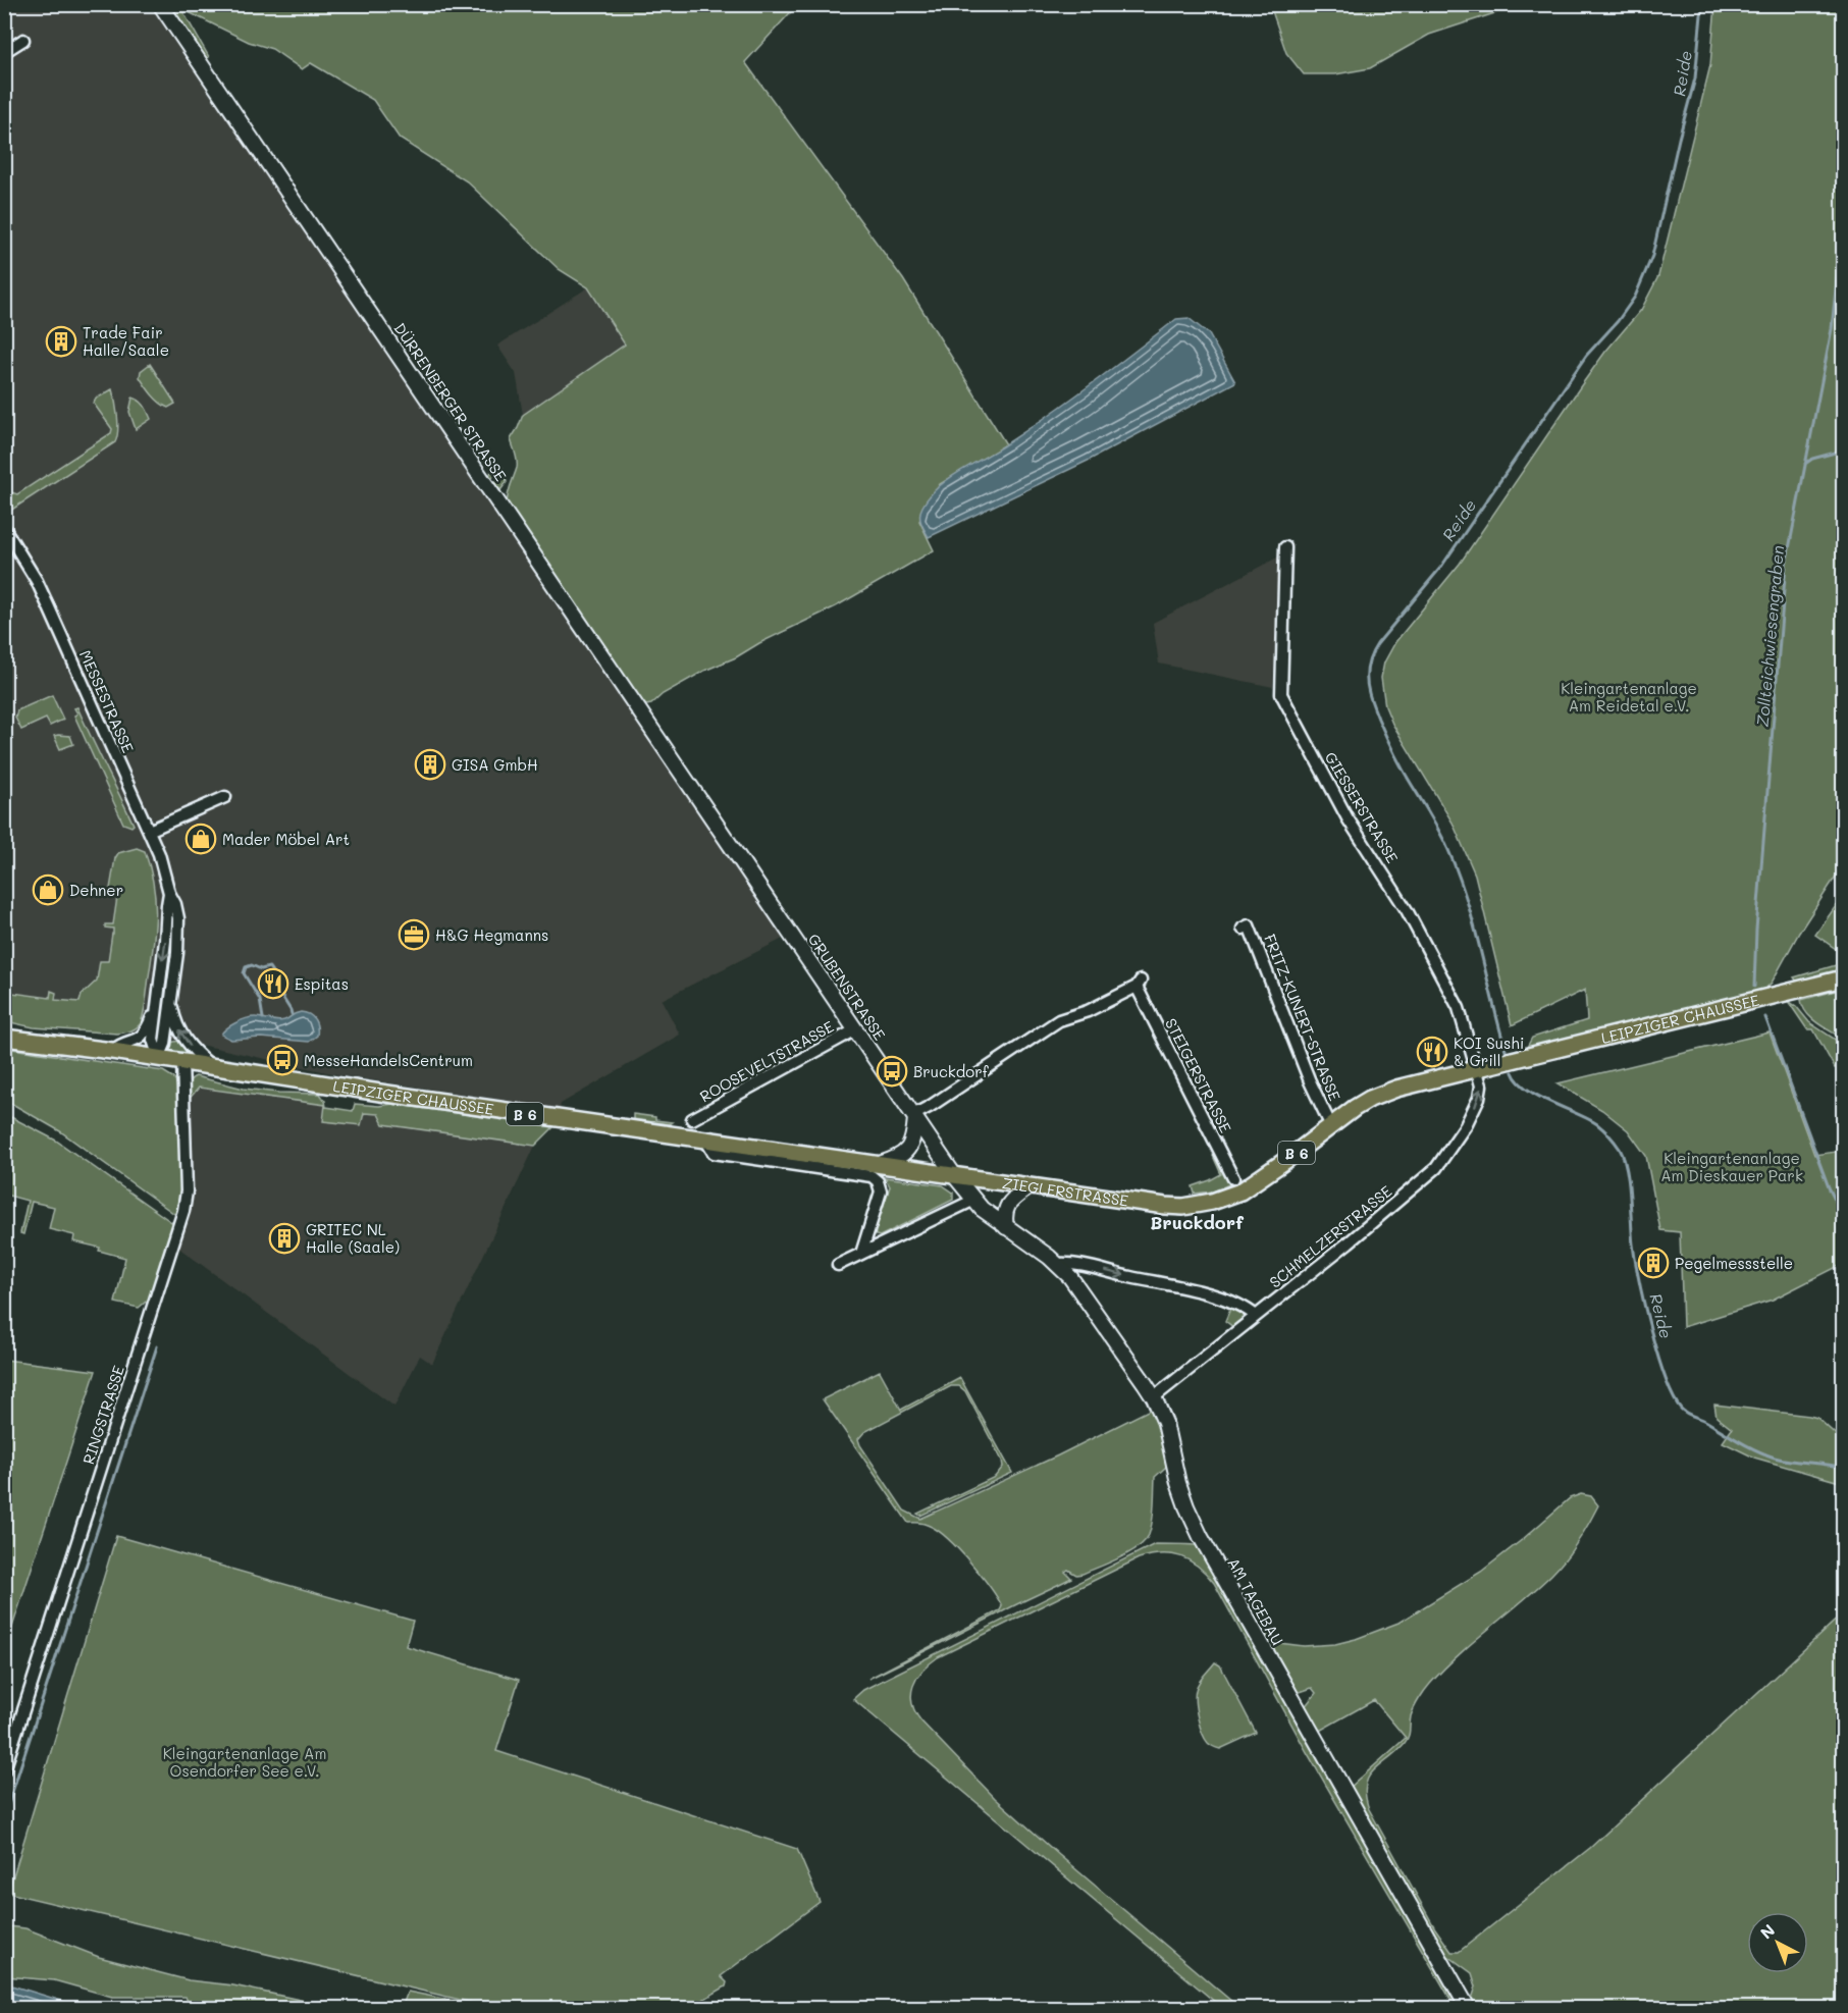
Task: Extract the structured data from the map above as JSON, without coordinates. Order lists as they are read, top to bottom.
{
  "streets": {
    "main road": ["LEIPZIGER CHAUSSEE", "B 6", "ZIEGLERSTRASSE"],
    "street": [
      "DÜRRENBERGER STRASSE",
      "MESSESTRASSE",
      "GIESSERSTRASSE",
      "GRUBENSTRASSE",
      "FRITZ-KUNERT-STRASSE",
      "ROOSEVELTSTRASSE",
      "STEIGERSTRASSE",
      "SCHMELZERSTRASSE",
      "RINGSTRASSE",
      "AM TAGEBAU"
    ]
  },
  "crossings": [
    ["DÜRRENBERGER STRASSE", "GRUBENSTRASSE"],
    ["MESSESTRASSE", "LEIPZIGER CHAUSSEE"],
    ["MESSESTRASSE", "B 6"],
    ["GIESSERSTRASSE", "ZIEGLERSTRASSE"],
    ["GIESSERSTRASSE", "SCHMELZERSTRASSE"],
    ["GRUBENSTRASSE", "ROOSEVELTSTRASSE"],
    ["GRUBENSTRASSE", "STEIGERSTRASSE"],
    ["GRUBENSTRASSE", "ZIEGLERSTRASSE"],
    ["GRUBENSTRASSE", "AM TAGEBAU"],
    ["FRITZ-KUNERT-STRASSE", "ZIEGLERSTRASSE"],
    ["LEIPZIGER CHAUSSEE", "B 6"],
    ["LEIPZIGER CHAUSSEE", "ZIEGLERSTRASSE"],
    ["LEIPZIGER CHAUSSEE", "RINGSTRASSE"],
    ["ZIEGLERSTRASSE", "SCHMELZERSTRASSE"],
    ["ZIEGLERSTRASSE", "AM TAGEBAU"],
    ["SCHMELZERSTRASSE", "AM TAGEBAU"]
  ],
  "one_way": ["SCHMELZERSTRASSE"],
  "districts": ["Bruckdorf"],
  "water": ["Reide", "Zollteichwiesengraben"],
  "parks": ["Kleingartenanlage Am Reidetal e.V.", "Kleingartenanlage Am Dieskauer Park", "Kleingartenanlage Am Osendorfer See e.V."],
  "places": {
    "building": [
      "Trade Fair Halle/Saale",
      "GISA GmbH",
      "GRITEC NL Halle (Saale)",
      "Pegelmessstelle"
    ],
    "shop": ["Mader Möbel Art", "Dehner"],
    "office": ["H&G Hegmanns"],
    "restaurant": ["Espitas", "KOI Sushi & Grill"],
    "bus stop": ["MesseHandelsCentrum", "Bruckdorf"]
  },
  "north": "top left"
}
